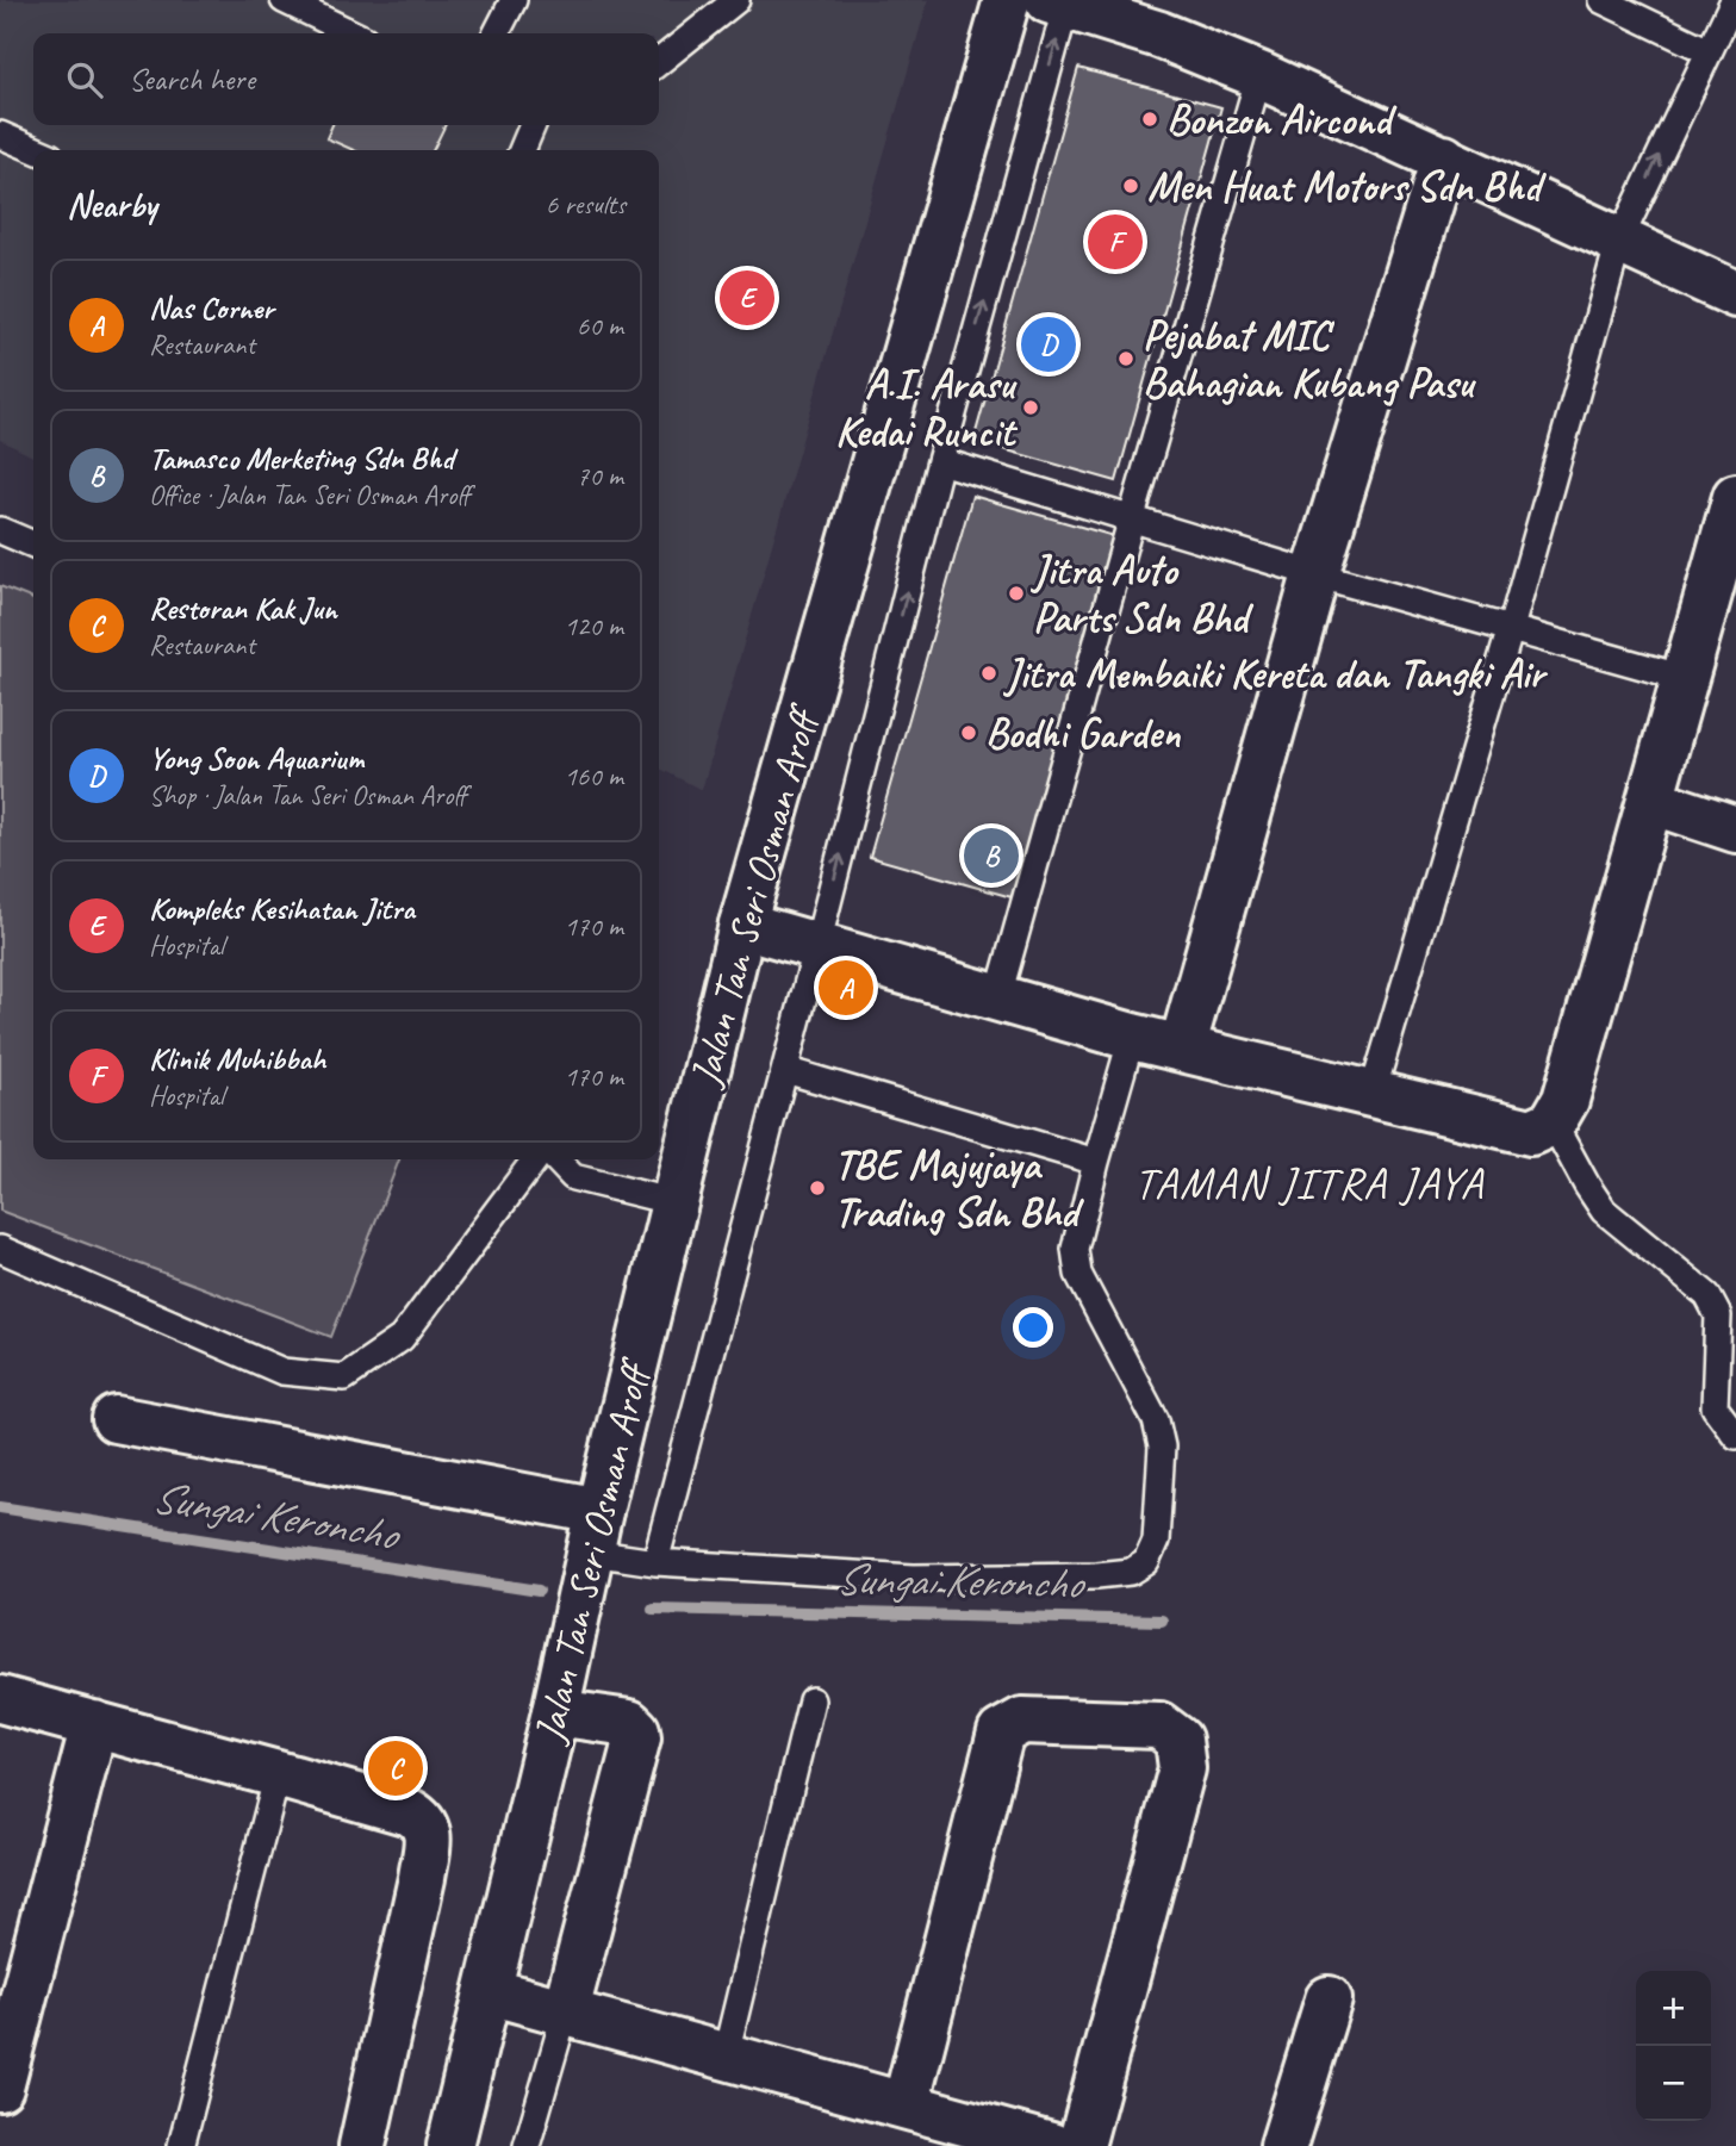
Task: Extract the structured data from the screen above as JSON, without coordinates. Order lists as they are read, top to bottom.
{
  "streets": {
    "street": ["Jalan Tan Seri Osman Aroff"]
  },
  "districts": ["TAMAN JITRA JAYA"],
  "water": ["Sungai Keroncho"],
  "places": [
    "Bonzon Aircond",
    "Men Huat Motors Sdn Bhd",
    "Pejabat MIC Bahagian Kubang Pasu",
    "A.I. Arasu Kedai Runcit",
    "Jitra Auto Parts Sdn Bhd",
    "Jitra Membaiki Kereta dan Tangki Air",
    "Bodhi Garden",
    "TBE Majujaya Trading Sdn Bhd"
  ],
  "page": {
    "search": "Search here",
    "heading": ["Nearby", "6 results"],
    "pins": [
      "F",
      "E",
      "D",
      "B",
      "A",
      "C"
    ],
    "list": [
      {
        "mark": "A",
        "name": "Nas Corner",
        "note": "Restaurant",
        "value": "60 m"
      },
      {
        "mark": "B",
        "name": "Tamasco Merketing Sdn Bhd",
        "note": "Office · Jalan Tan Seri Osman Aroff",
        "value": "70 m"
      },
      {
        "mark": "C",
        "name": "Restoran Kak Jun",
        "note": "Restaurant",
        "value": "120 m"
      },
      {
        "mark": "D",
        "name": "Yong Soon Aquarium",
        "note": "Shop · Jalan Tan Seri Osman Aroff",
        "value": "160 m"
      },
      {
        "mark": "E",
        "name": "Kompleks Kesihatan Jitra",
        "note": "Hospital",
        "value": "170 m"
      },
      {
        "mark": "F",
        "name": "Klinik Muhibbah",
        "note": "Hospital",
        "value": "170 m"
      }
    ],
    "map_buttons": ["+", "−"]
  }
}
